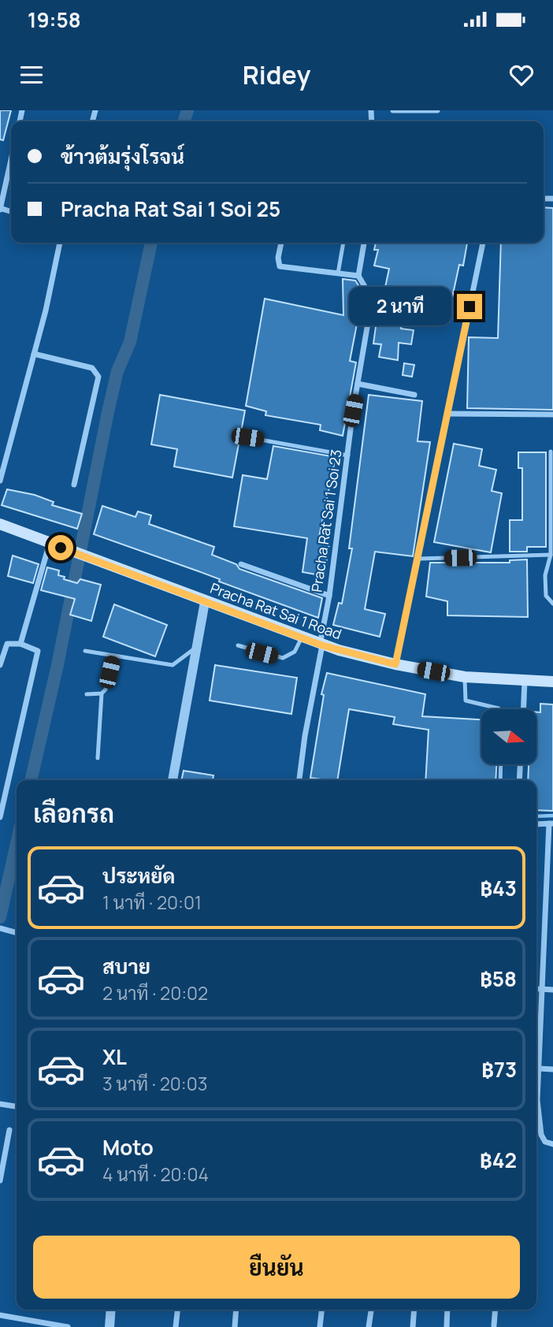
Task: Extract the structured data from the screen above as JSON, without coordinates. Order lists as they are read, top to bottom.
{
  "streets": {
    "main road": ["Pracha Rat Sai 1 Road"],
    "street": ["Pracha Rat Sai 1 Soi 23"]
  },
  "crossings": [
    ["Pracha Rat Sai 1 Soi 23", "Pracha Rat Sai 1 Road"]
  ],
  "north": "right",
  "page": {
    "status": "19:58",
    "header": "Ridey",
    "banner": ["ข้าวต้มรุ่งโรจน์", "Pracha Rat Sai 1 Soi 25"],
    "bubble": "2 นาที",
    "heading": "เลือกรถ",
    "list": [
      {
        "name": "ประหยัด",
        "note": "1 นาที · 20:01",
        "value": "฿43"
      },
      {
        "name": "สบาย",
        "note": "2 นาที · 20:02",
        "value": "฿58"
      },
      {
        "name": "XL",
        "note": "3 นาที · 20:03",
        "value": "฿73"
      },
      {
        "name": "Moto",
        "note": "4 นาที · 20:04",
        "value": "฿42"
      }
    ],
    "buttons": "ยืนยัน"
  }
}
